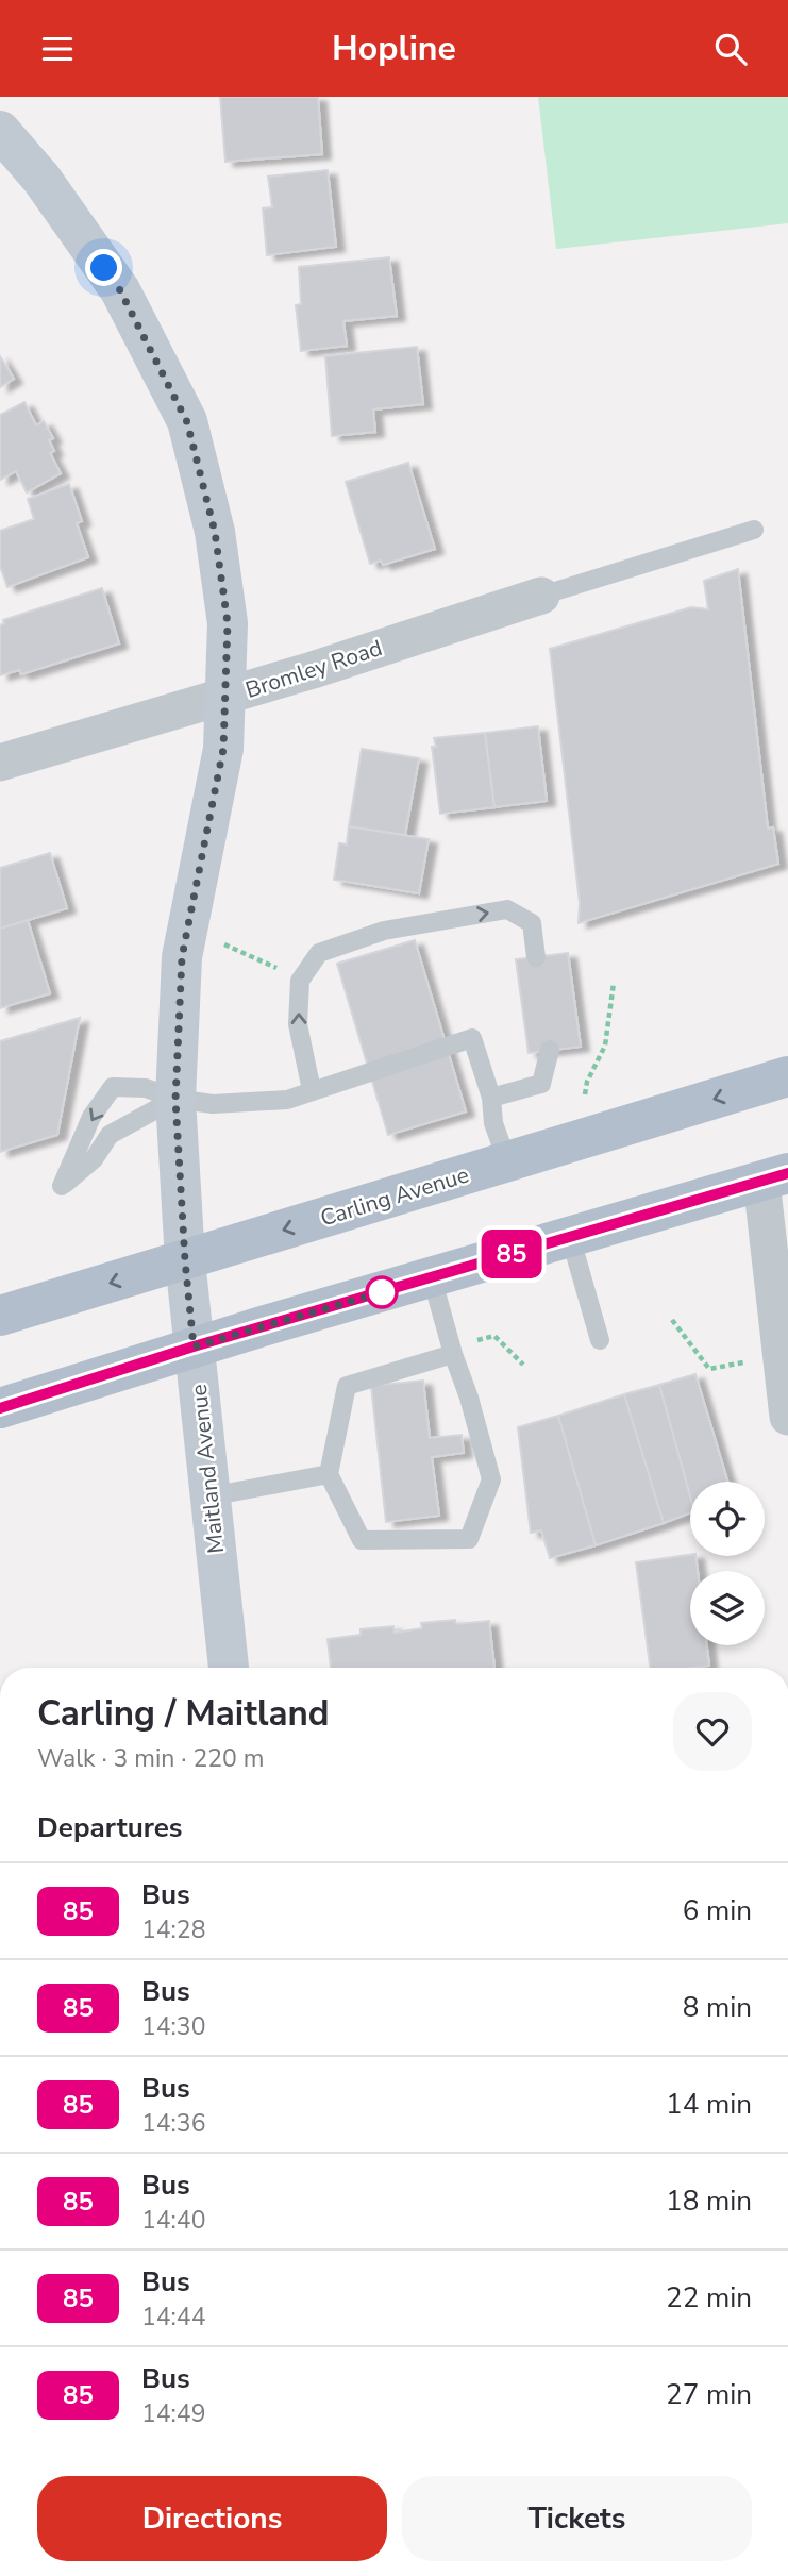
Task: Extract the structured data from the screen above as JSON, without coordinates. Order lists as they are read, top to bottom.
{
  "streets": {
    "main road": ["Carling Avenue"],
    "street": ["Bromley Road", "Maitland Avenue"]
  },
  "crossings": [
    ["Bromley Road", "Maitland Avenue"],
    ["Carling Avenue", "Maitland Avenue"]
  ],
  "lines": ["bus line 85"],
  "page": {
    "header": "Hopline",
    "on_map": "85",
    "heading": [
      ["Carling / Maitland", "Walk · 3 min · 220 m"],
      "Departures"
    ],
    "list": [
      {
        "mark": "85",
        "name": "Bus",
        "note": "14:28",
        "value": "6 min"
      },
      {
        "mark": "85",
        "name": "Bus",
        "note": "14:30",
        "value": "8 min"
      },
      {
        "mark": "85",
        "name": "Bus",
        "note": "14:36",
        "value": "14 min"
      },
      {
        "mark": "85",
        "name": "Bus",
        "note": "14:40",
        "value": "18 min"
      },
      {
        "mark": "85",
        "name": "Bus",
        "note": "14:44",
        "value": "22 min"
      },
      {
        "mark": "85",
        "name": "Bus",
        "note": "14:49",
        "value": "27 min"
      }
    ],
    "buttons": ["Directions", "Tickets"]
  }
}
